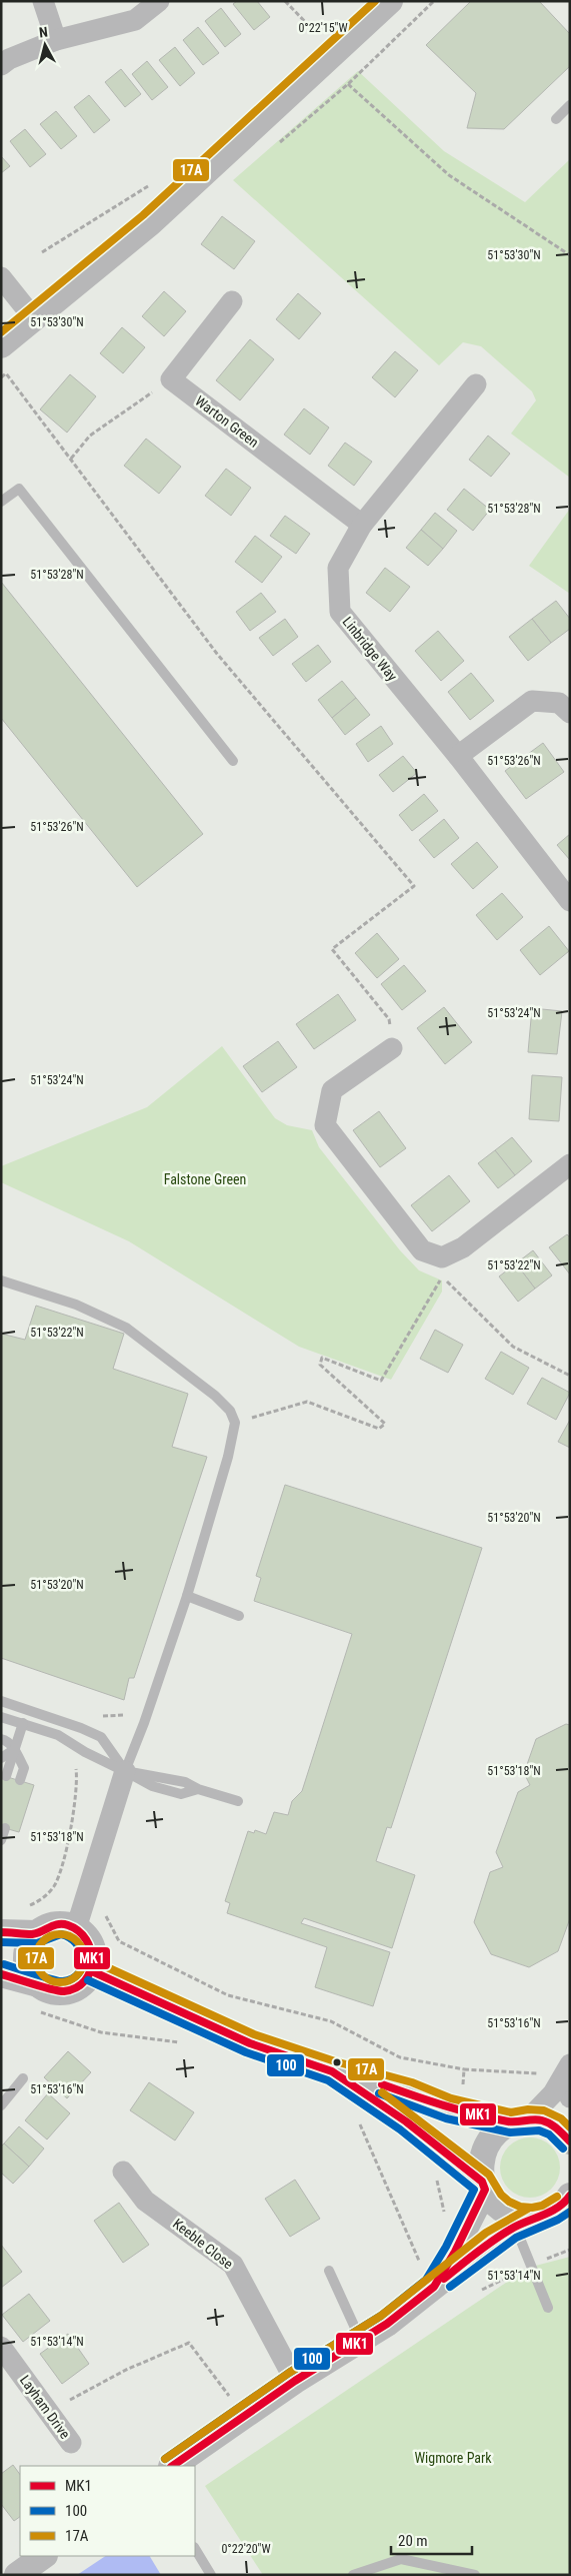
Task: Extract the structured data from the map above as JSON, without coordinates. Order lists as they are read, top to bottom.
{
  "streets": {
    "street": [
      "Warton Green",
      "Linbridge Way",
      "Keeble Close",
      "Layham Drive"
    ]
  },
  "crossings": [
    ["Warton Green", "Linbridge Way"]
  ],
  "parks": ["Falstone Green", "Wigmore Park"],
  "lines": ["transit line 17A", "transit line MK1", "transit line 100"],
  "legend": ["MK1", "100", "17A"],
  "scale_bar": "20 m",
  "north": "top",
  "coordinates": [
    "0°22'15\"W",
    "51°53'30\"N",
    "51°53'28\"N",
    "51°53'26\"N",
    "51°53'24\"N",
    "51°53'22\"N",
    "51°53'20\"N",
    "51°53'18\"N",
    "51°53'16\"N",
    "51°53'14\"N",
    "0°22'20\"W"
  ]
}
